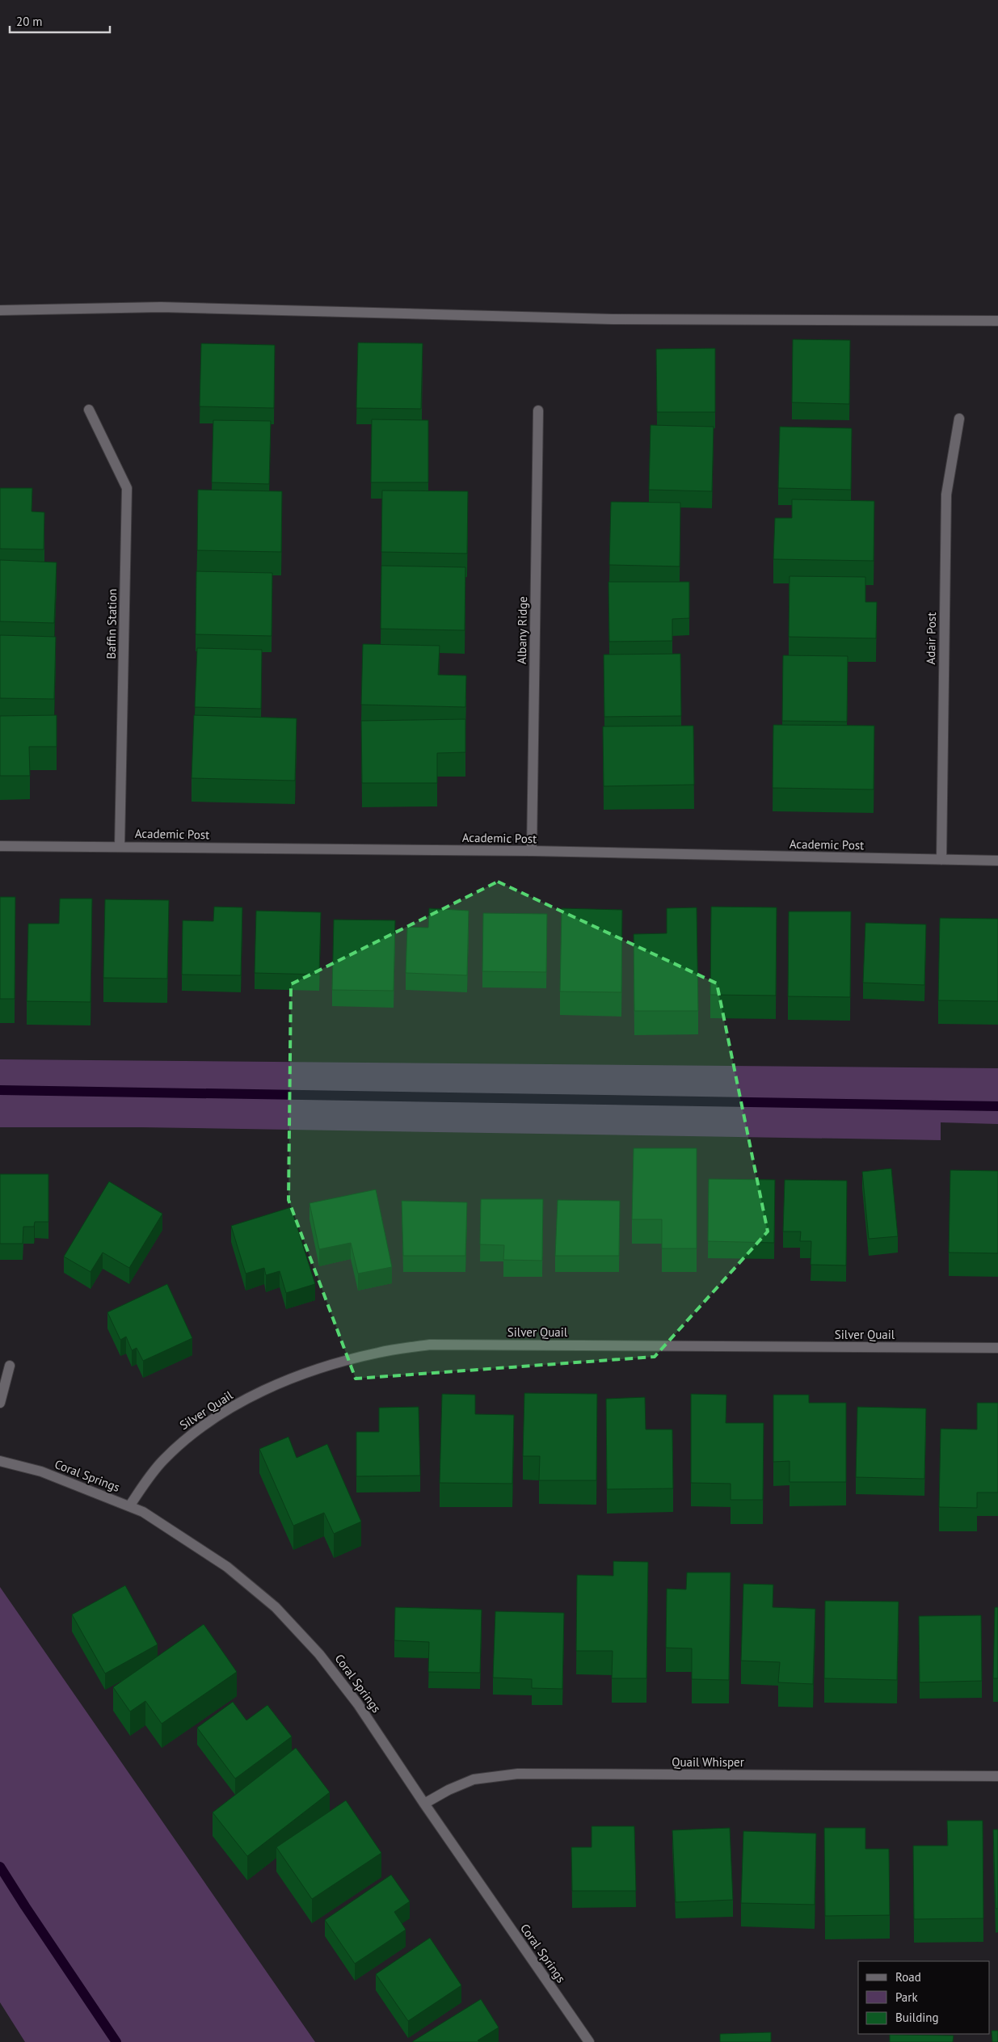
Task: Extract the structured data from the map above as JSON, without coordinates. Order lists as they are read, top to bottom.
{
  "streets": {
    "street": [
      "Baffin Station",
      "Albany Ridge",
      "Adair Post",
      "Academic Post",
      "Silver Quail",
      "Coral Springs",
      "Quail Whisper"
    ]
  },
  "crossings": [
    ["Baffin Station", "Academic Post"],
    ["Albany Ridge", "Academic Post"],
    ["Adair Post", "Academic Post"],
    ["Silver Quail", "Coral Springs"],
    ["Coral Springs", "Quail Whisper"]
  ],
  "legend": ["Road", "Park", "Building"],
  "scale_bar": "20 m"
}
